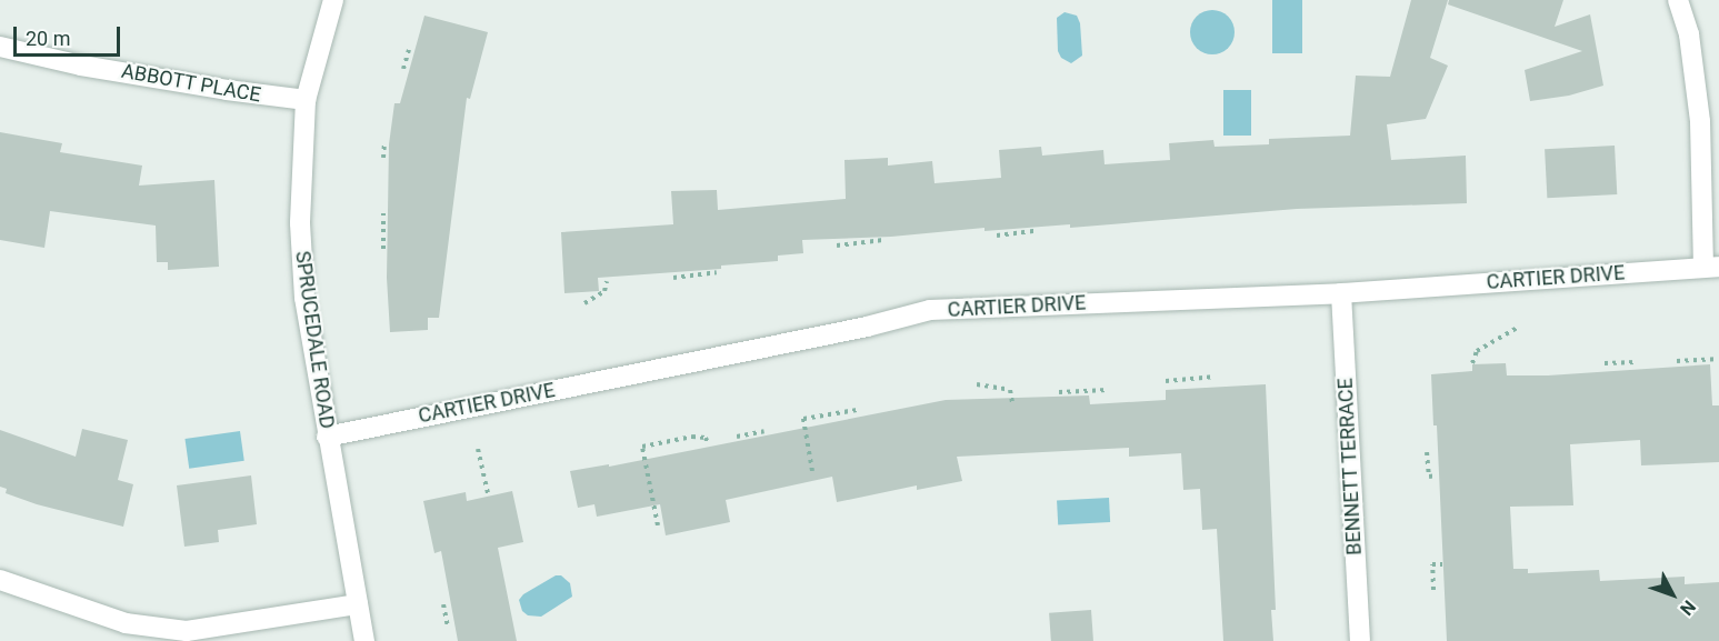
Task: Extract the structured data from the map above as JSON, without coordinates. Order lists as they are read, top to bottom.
{
  "streets": {
    "street": [
      "ABBOTT PLACE",
      "CARTIER DRIVE",
      "SPRUCEDALE ROAD",
      "BENNETT TERRACE"
    ]
  },
  "crossings": [
    ["ABBOTT PLACE", "SPRUCEDALE ROAD"],
    ["CARTIER DRIVE", "SPRUCEDALE ROAD"],
    ["CARTIER DRIVE", "BENNETT TERRACE"]
  ],
  "scale_bar": "20 m",
  "north": "bottom right"
}
